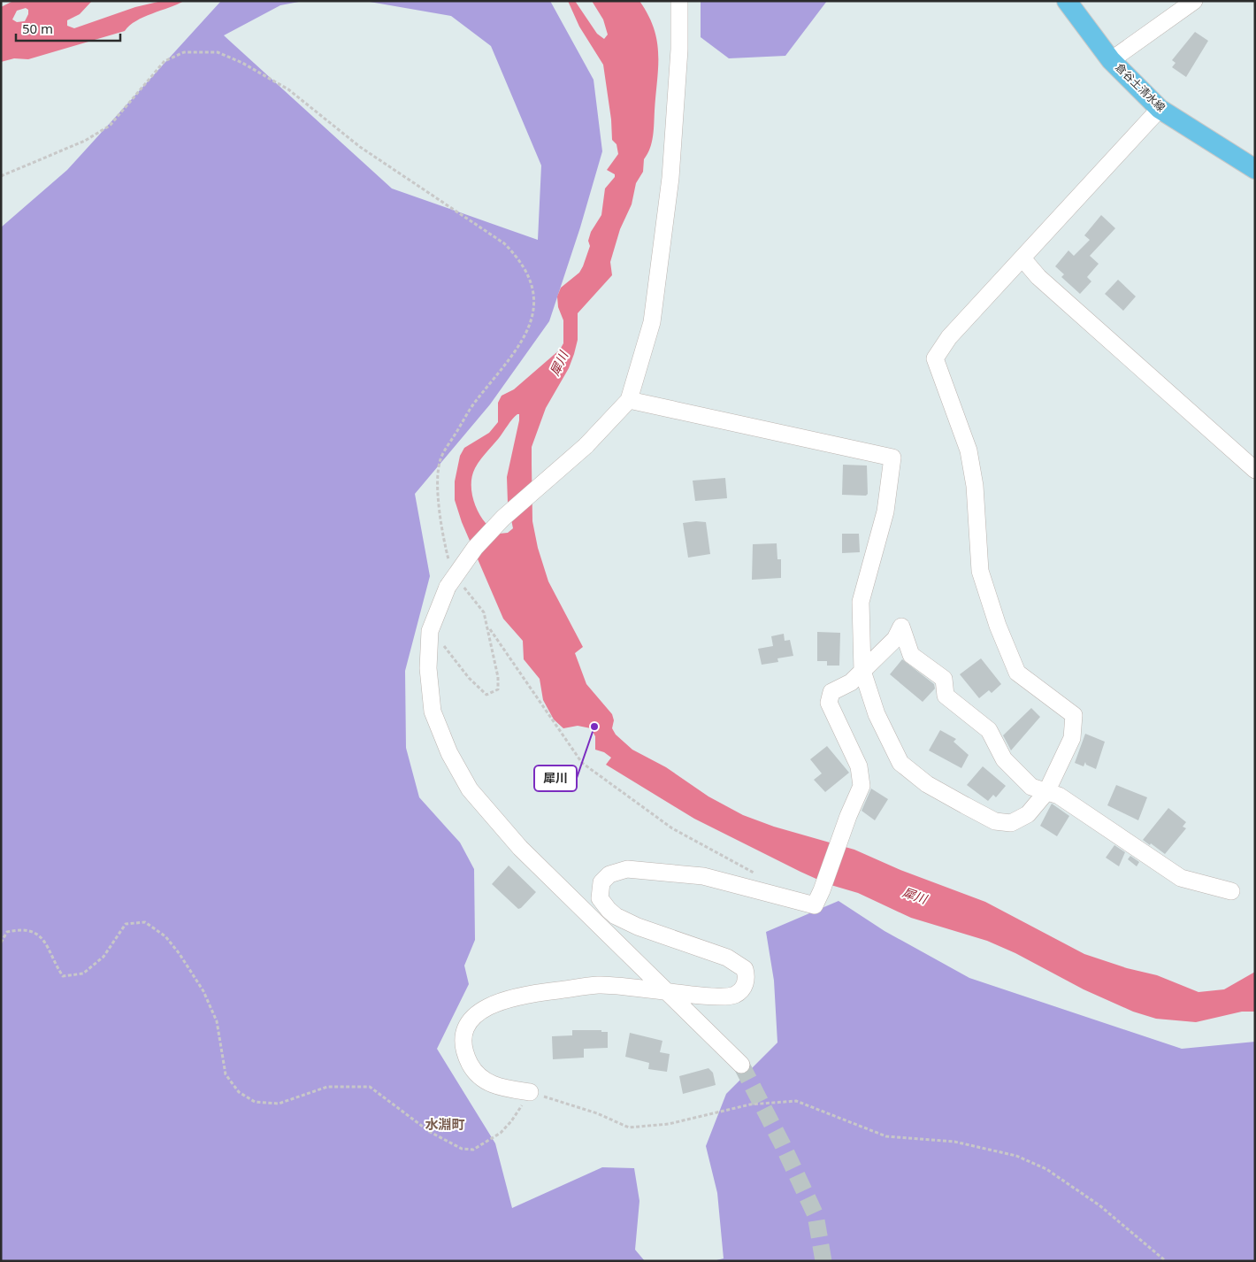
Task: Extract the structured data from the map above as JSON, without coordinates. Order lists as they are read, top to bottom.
{
  "streets": {
    "main road": ["倉谷土清水線"]
  },
  "districts": ["水淵町"],
  "water": ["犀川"],
  "places": ["犀川"],
  "scale_bar": "50 m"
}
